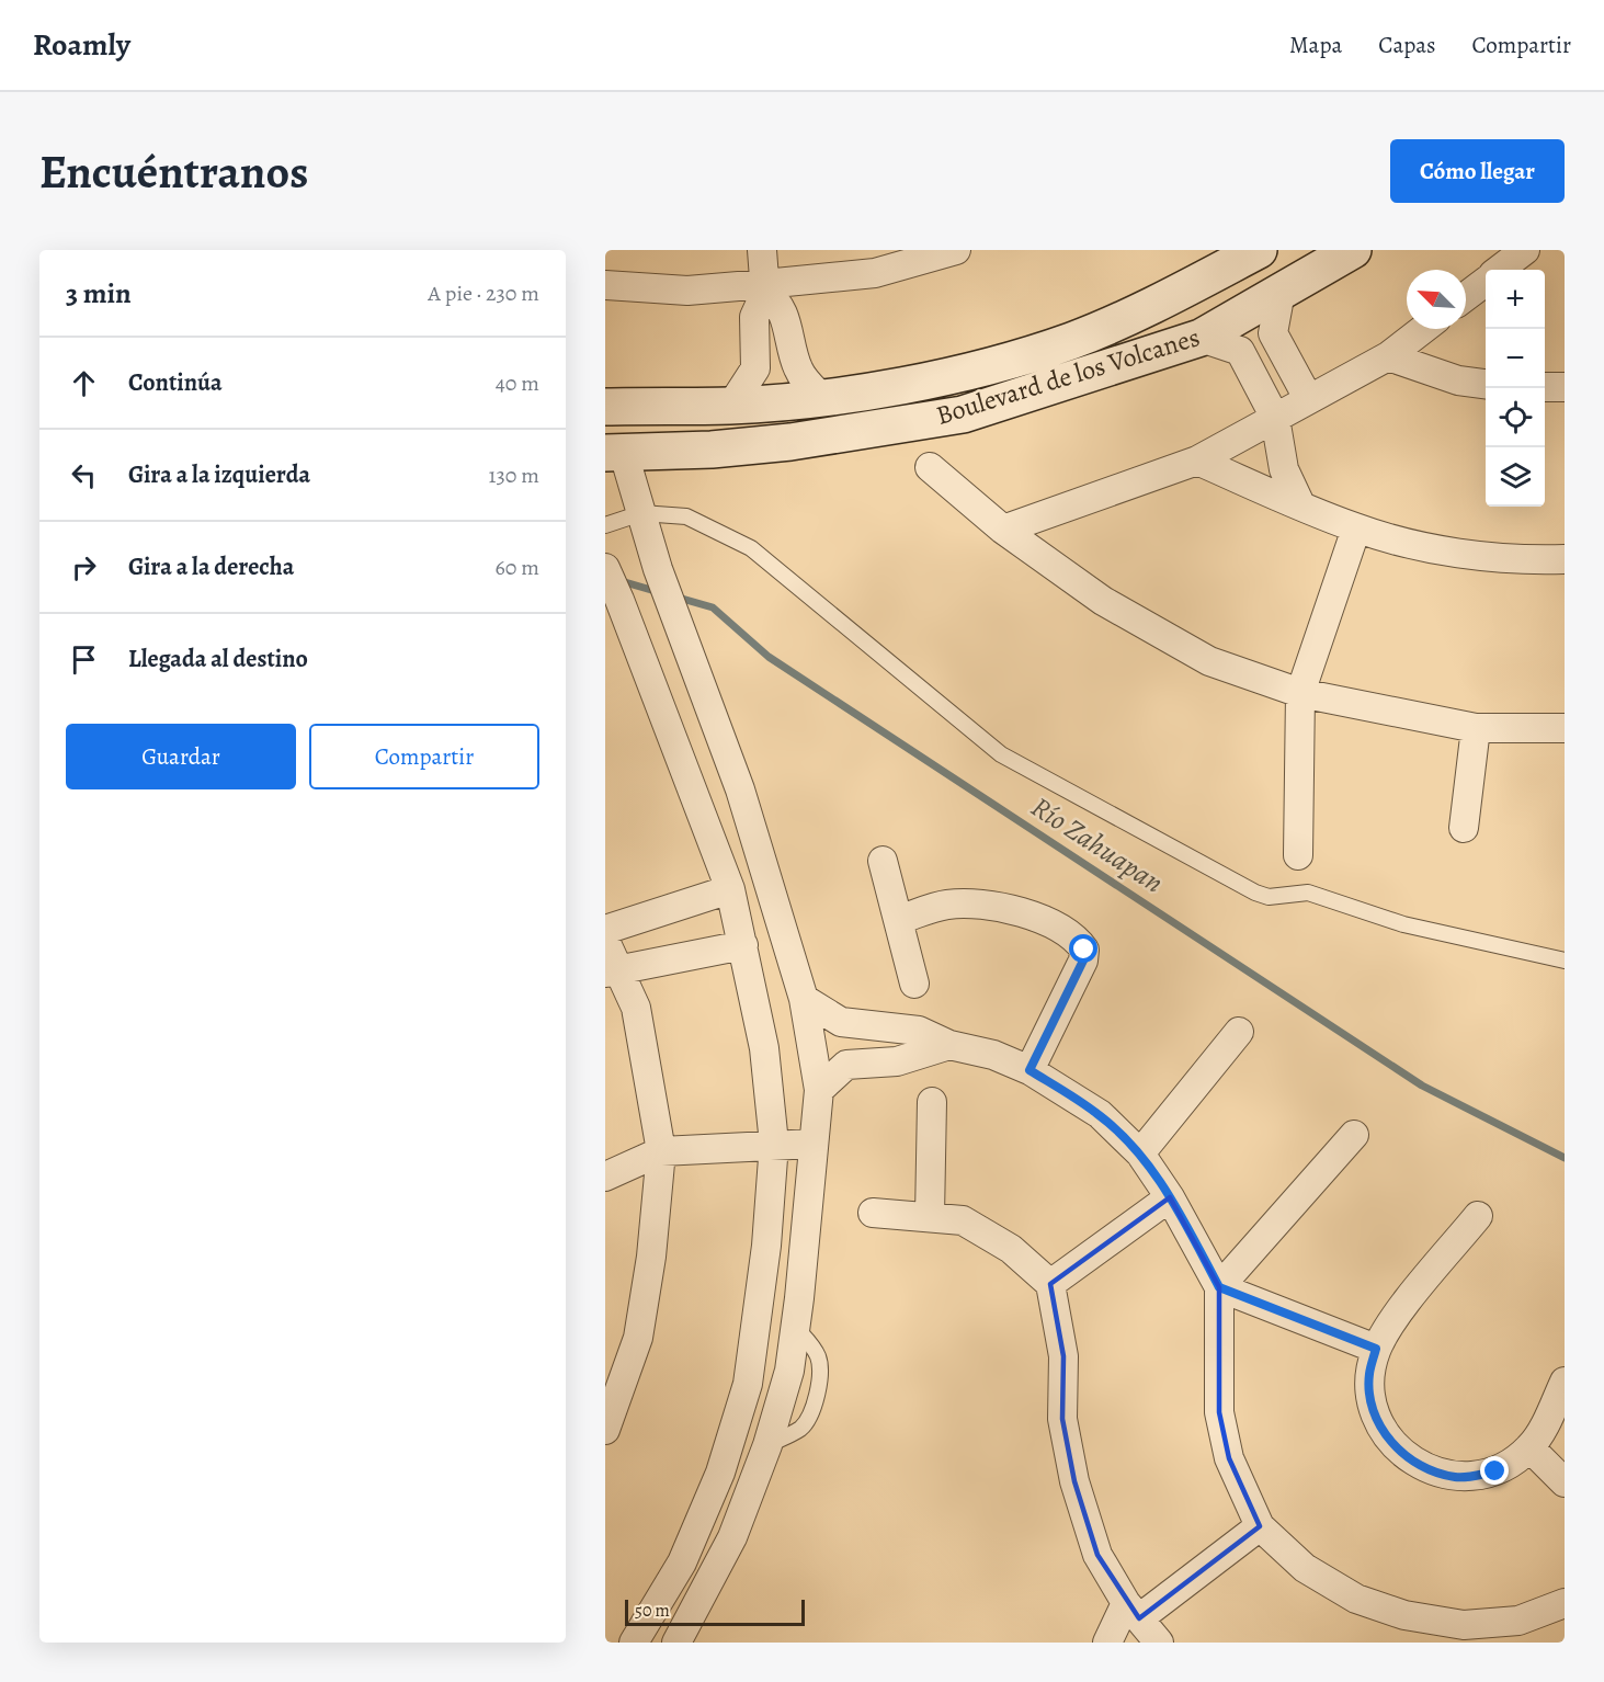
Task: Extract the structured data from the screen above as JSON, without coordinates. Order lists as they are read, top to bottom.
{
  "streets": {
    "street": ["Boulevard de los Volcanes"]
  },
  "water": ["Río Zahuapan"],
  "scale_bar": "50 m",
  "north": "top left",
  "page": {
    "header": "Roamly",
    "nav": ["Mapa", "Capas", "Compartir"],
    "buttons": [
      "Cómo llegar",
      ["Guardar", "Compartir"]
    ],
    "title": "Encuéntranos",
    "heading": ["3 min", "A pie · 230 m"],
    "map_buttons": ["+", "−"],
    "list": [
      ["Continúa", "40 m"],
      ["Gira a la izquierda", "130 m"],
      ["Gira a la derecha", "60 m"],
      "Llegada al destino"
    ],
    "scale": "50 m"
  }
}
